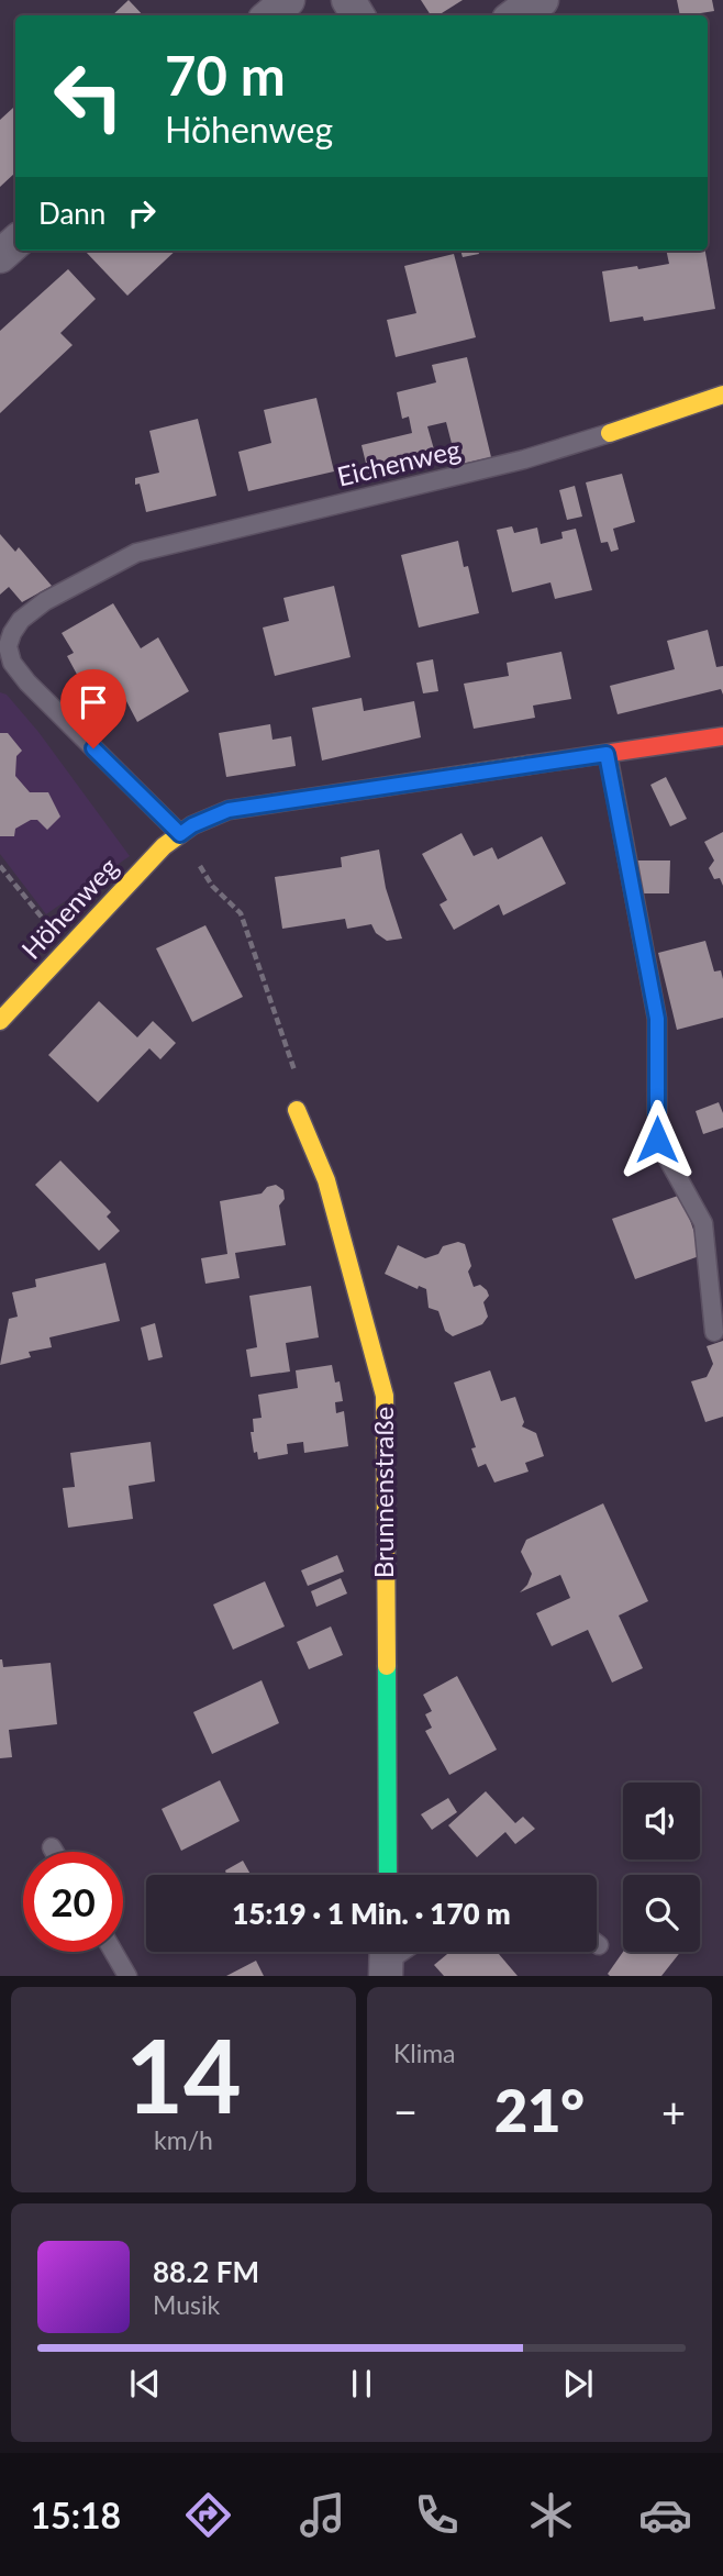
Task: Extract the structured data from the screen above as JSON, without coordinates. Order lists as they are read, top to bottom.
{
  "streets": {
    "street": ["Eichenweg", "Höhenweg", "Brunnenstraße"]
  },
  "crossings": [
    ["Eichenweg", "Höhenweg"]
  ],
  "page": {
    "turn": ["70 m", "Höhenweg"],
    "then": "Dann",
    "limit": "20",
    "trip": "15:19 · 1 Min. · 170 m",
    "tile": [
      ["14", "km/h"],
      "Klima"
    ],
    "heat": ["−", "21°", "+"],
    "song": ["88.2 FM", "Musik"],
    "tabs": "15:18"
  }
}
